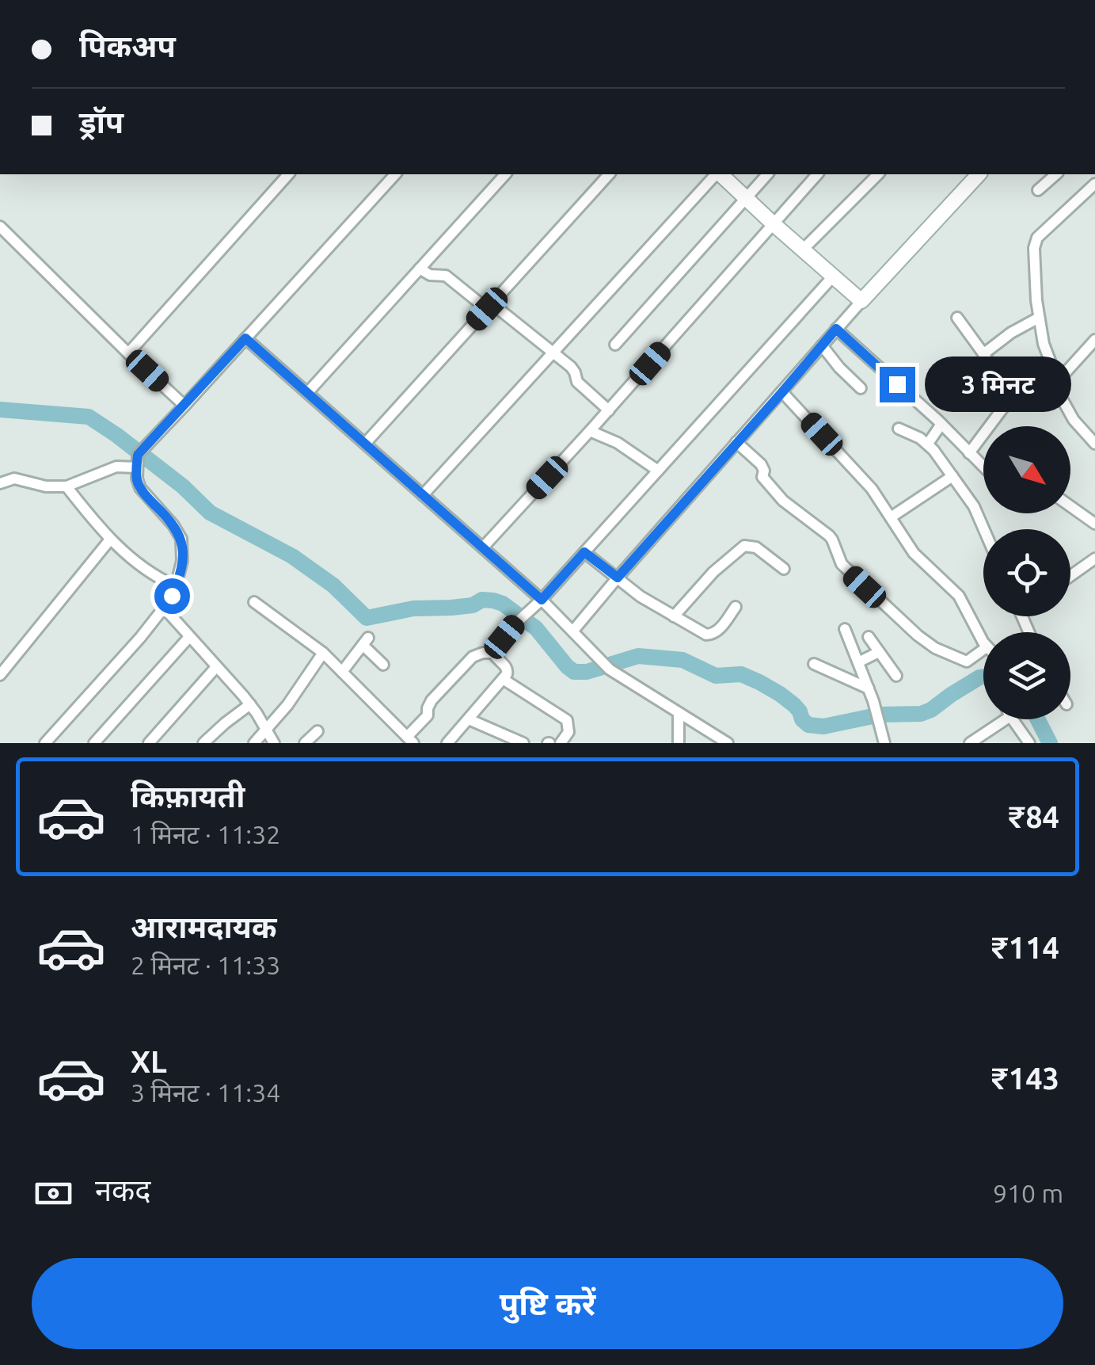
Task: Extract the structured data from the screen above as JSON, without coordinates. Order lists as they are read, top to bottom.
{
  "north": "bottom right",
  "page": {
    "banner": ["पिकअप", "ड्रॉप"],
    "bubble": "3 मिनट",
    "list": [
      {
        "name": "किफ़ायती",
        "note": "1 मिनट · 11:32",
        "value": "₹84"
      },
      {
        "name": "आरामदायक",
        "note": "2 मिनट · 11:33",
        "value": "₹114"
      },
      {
        "name": "XL",
        "note": "3 मिनट · 11:34",
        "value": "₹143"
      }
    ],
    "pay": ["नकद", "910 m"],
    "buttons": "पुष्टि करें"
  }
}
